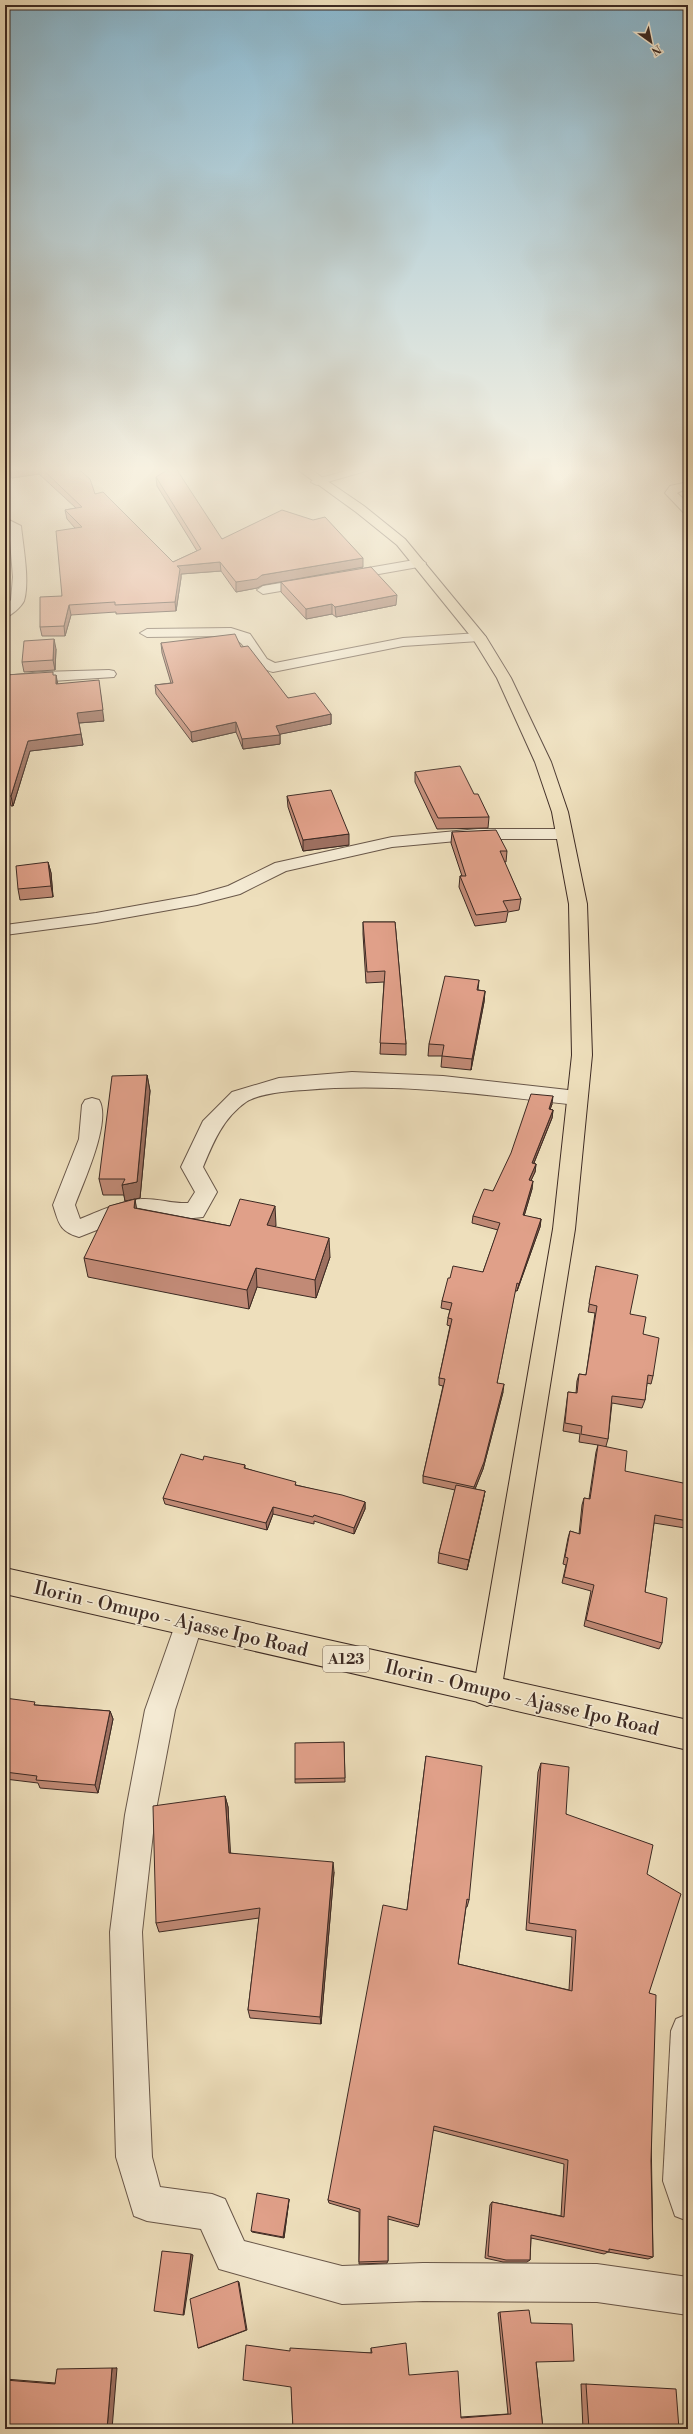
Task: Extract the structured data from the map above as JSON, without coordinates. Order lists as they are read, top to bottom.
{
  "streets": {
    "main road": ["Ilorin - Omupo - Ajasse Ipo Road", "A123"]
  },
  "north": "bottom right"
}
